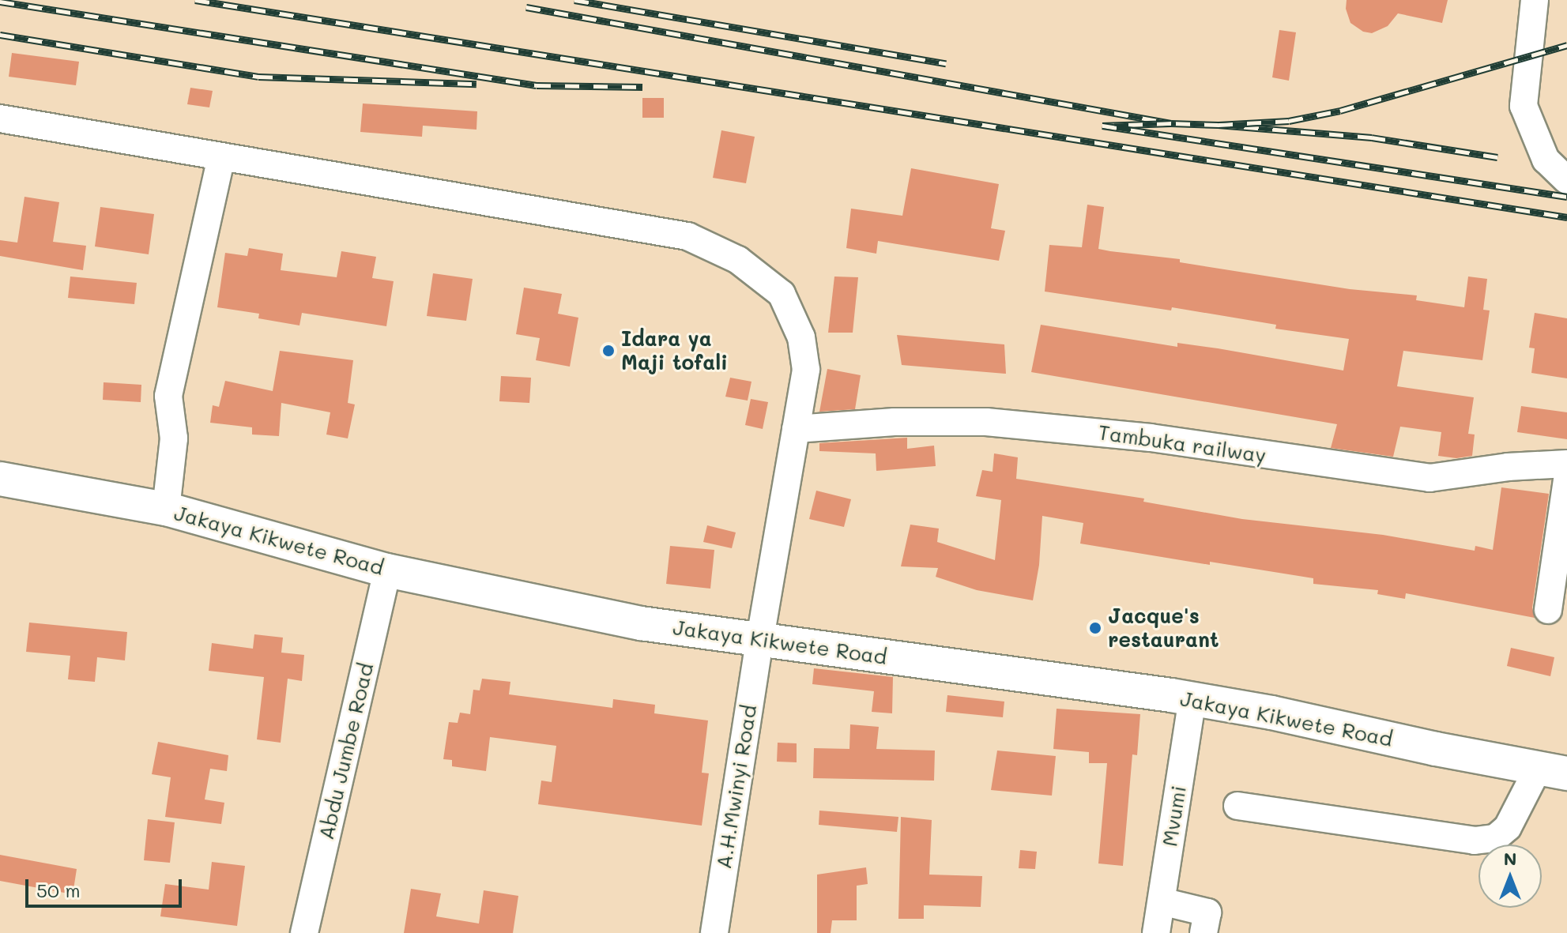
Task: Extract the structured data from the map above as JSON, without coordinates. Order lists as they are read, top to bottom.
{
  "streets": {
    "main road": ["Jakaya Kikwete Road"],
    "street": [
      "Tambuka railway",
      "Abdu Jumbe Road",
      "A.H.Mwinyi Road",
      "Mvumi"
    ]
  },
  "crossings": [
    ["Tambuka railway", "A.H.Mwinyi Road"],
    ["Jakaya Kikwete Road", "Abdu Jumbe Road"],
    ["Jakaya Kikwete Road", "A.H.Mwinyi Road"],
    ["Jakaya Kikwete Road", "Mvumi"]
  ],
  "places": ["Idara ya Maji tofali", "Jacque's restaurant"],
  "scale_bar": "50 m",
  "north": "top"
}
